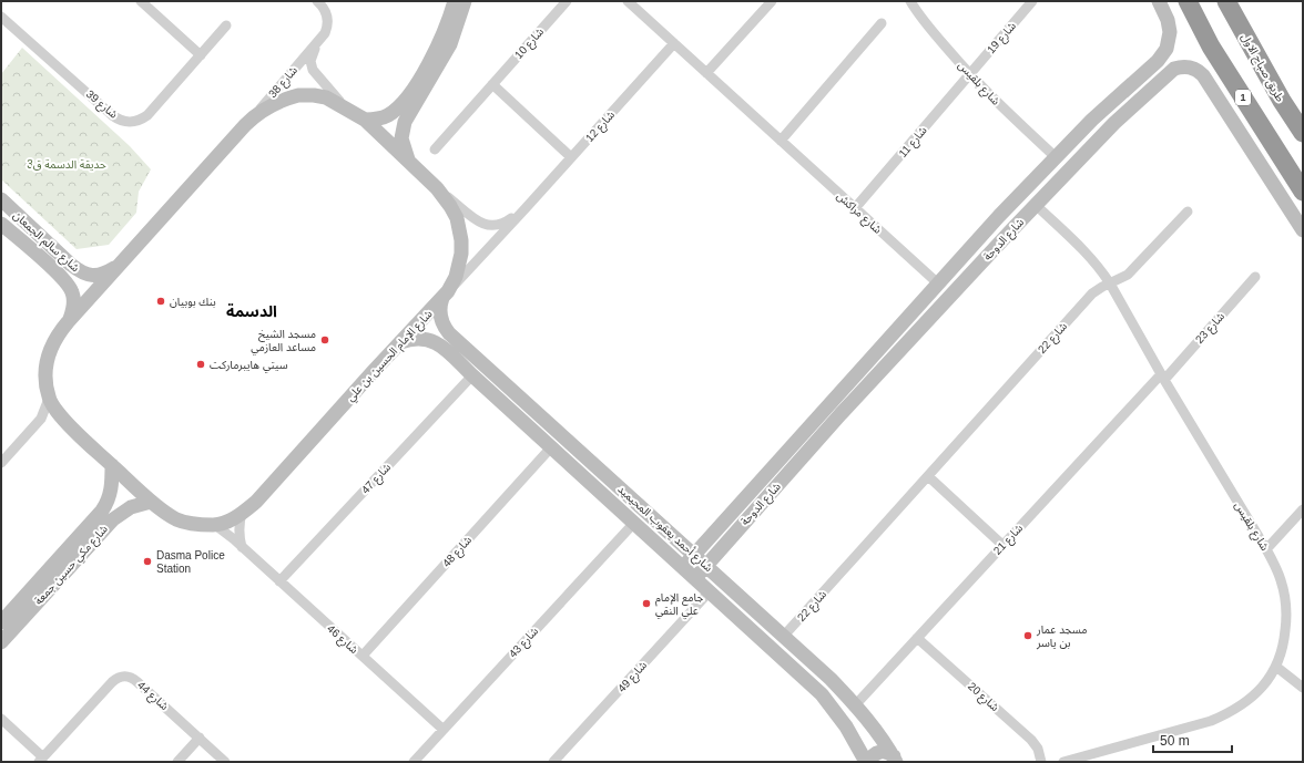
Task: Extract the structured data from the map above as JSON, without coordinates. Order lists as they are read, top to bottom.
{
  "streets": {
    "highway": ["طريق صباح الاول", "1"],
    "street": [
      "شارع 19",
      "شارع 10",
      "شارع 38",
      "شارع بلقيس",
      "شارع 39",
      "شارع 12",
      "شارع 11",
      "شارع مراكش",
      "شارع الدوحة",
      "شارع سالم الجمعان",
      "شارع 23",
      "شارع 22",
      "شارع الإمام الحسين بن علي",
      "شارع 47",
      "شارع أحمد يعقوب المحيميد",
      "شارع 21",
      "شارع 48",
      "شارع مكي حسين جمعة",
      "شارع 46",
      "شارع 43",
      "شارع 49",
      "شارع 44",
      "شارع 20"
    ]
  },
  "crossings": [
    ["شارع 19", "شارع بلقيس"],
    ["شارع 19", "شارع 11"],
    ["شارع 38", "شارع الإمام الحسين بن علي"],
    ["شارع بلقيس", "شارع 11"],
    ["شارع بلقيس", "شارع الدوحة"],
    ["شارع بلقيس", "شارع 23"],
    ["شارع بلقيس", "شارع 22"],
    ["شارع بلقيس", "شارع 21"],
    ["شارع 12", "شارع مراكش"],
    ["شارع 12", "شارع الإمام الحسين بن علي"],
    ["شارع 12", "شارع أحمد يعقوب المحيميد"],
    ["شارع 11", "شارع مراكش"],
    ["شارع مراكش", "شارع الدوحة"],
    ["شارع الدوحة", "شارع أحمد يعقوب المحيميد"],
    ["شارع سالم الجمعان", "شارع الإمام الحسين بن علي"],
    ["شارع 23", "شارع 21"],
    ["شارع 22", "شارع أحمد يعقوب المحيميد"],
    ["شارع الإمام الحسين بن علي", "شارع أحمد يعقوب المحيميد"],
    ["شارع الإمام الحسين بن علي", "شارع مكي حسين جمعة"],
    ["شارع الإمام الحسين بن علي", "شارع 46"],
    ["شارع 47", "شارع أحمد يعقوب المحيميد"],
    ["شارع 47", "شارع 46"],
    ["شارع أحمد يعقوب المحيميد", "شارع 21"],
    ["شارع أحمد يعقوب المحيميد", "شارع 48"],
    ["شارع أحمد يعقوب المحيميد", "شارع 43"],
    ["شارع أحمد يعقوب المحيميد", "شارع 49"],
    ["شارع 21", "شارع 20"],
    ["شارع 48", "شارع 46"],
    ["شارع 46", "شارع 43"]
  ],
  "districts": ["الدسمة"],
  "parks": ["حديقة الدسمة ق3"],
  "places": [
    "بنك بوبيان",
    "مسجد الشيخ مساعد العازمي",
    "سيتي هايبرماركت",
    "Dasma Police Station",
    "جامع الإمام علي النقي",
    "مسجد عمار بن ياسر"
  ],
  "scale_bar": "50 m"
}
